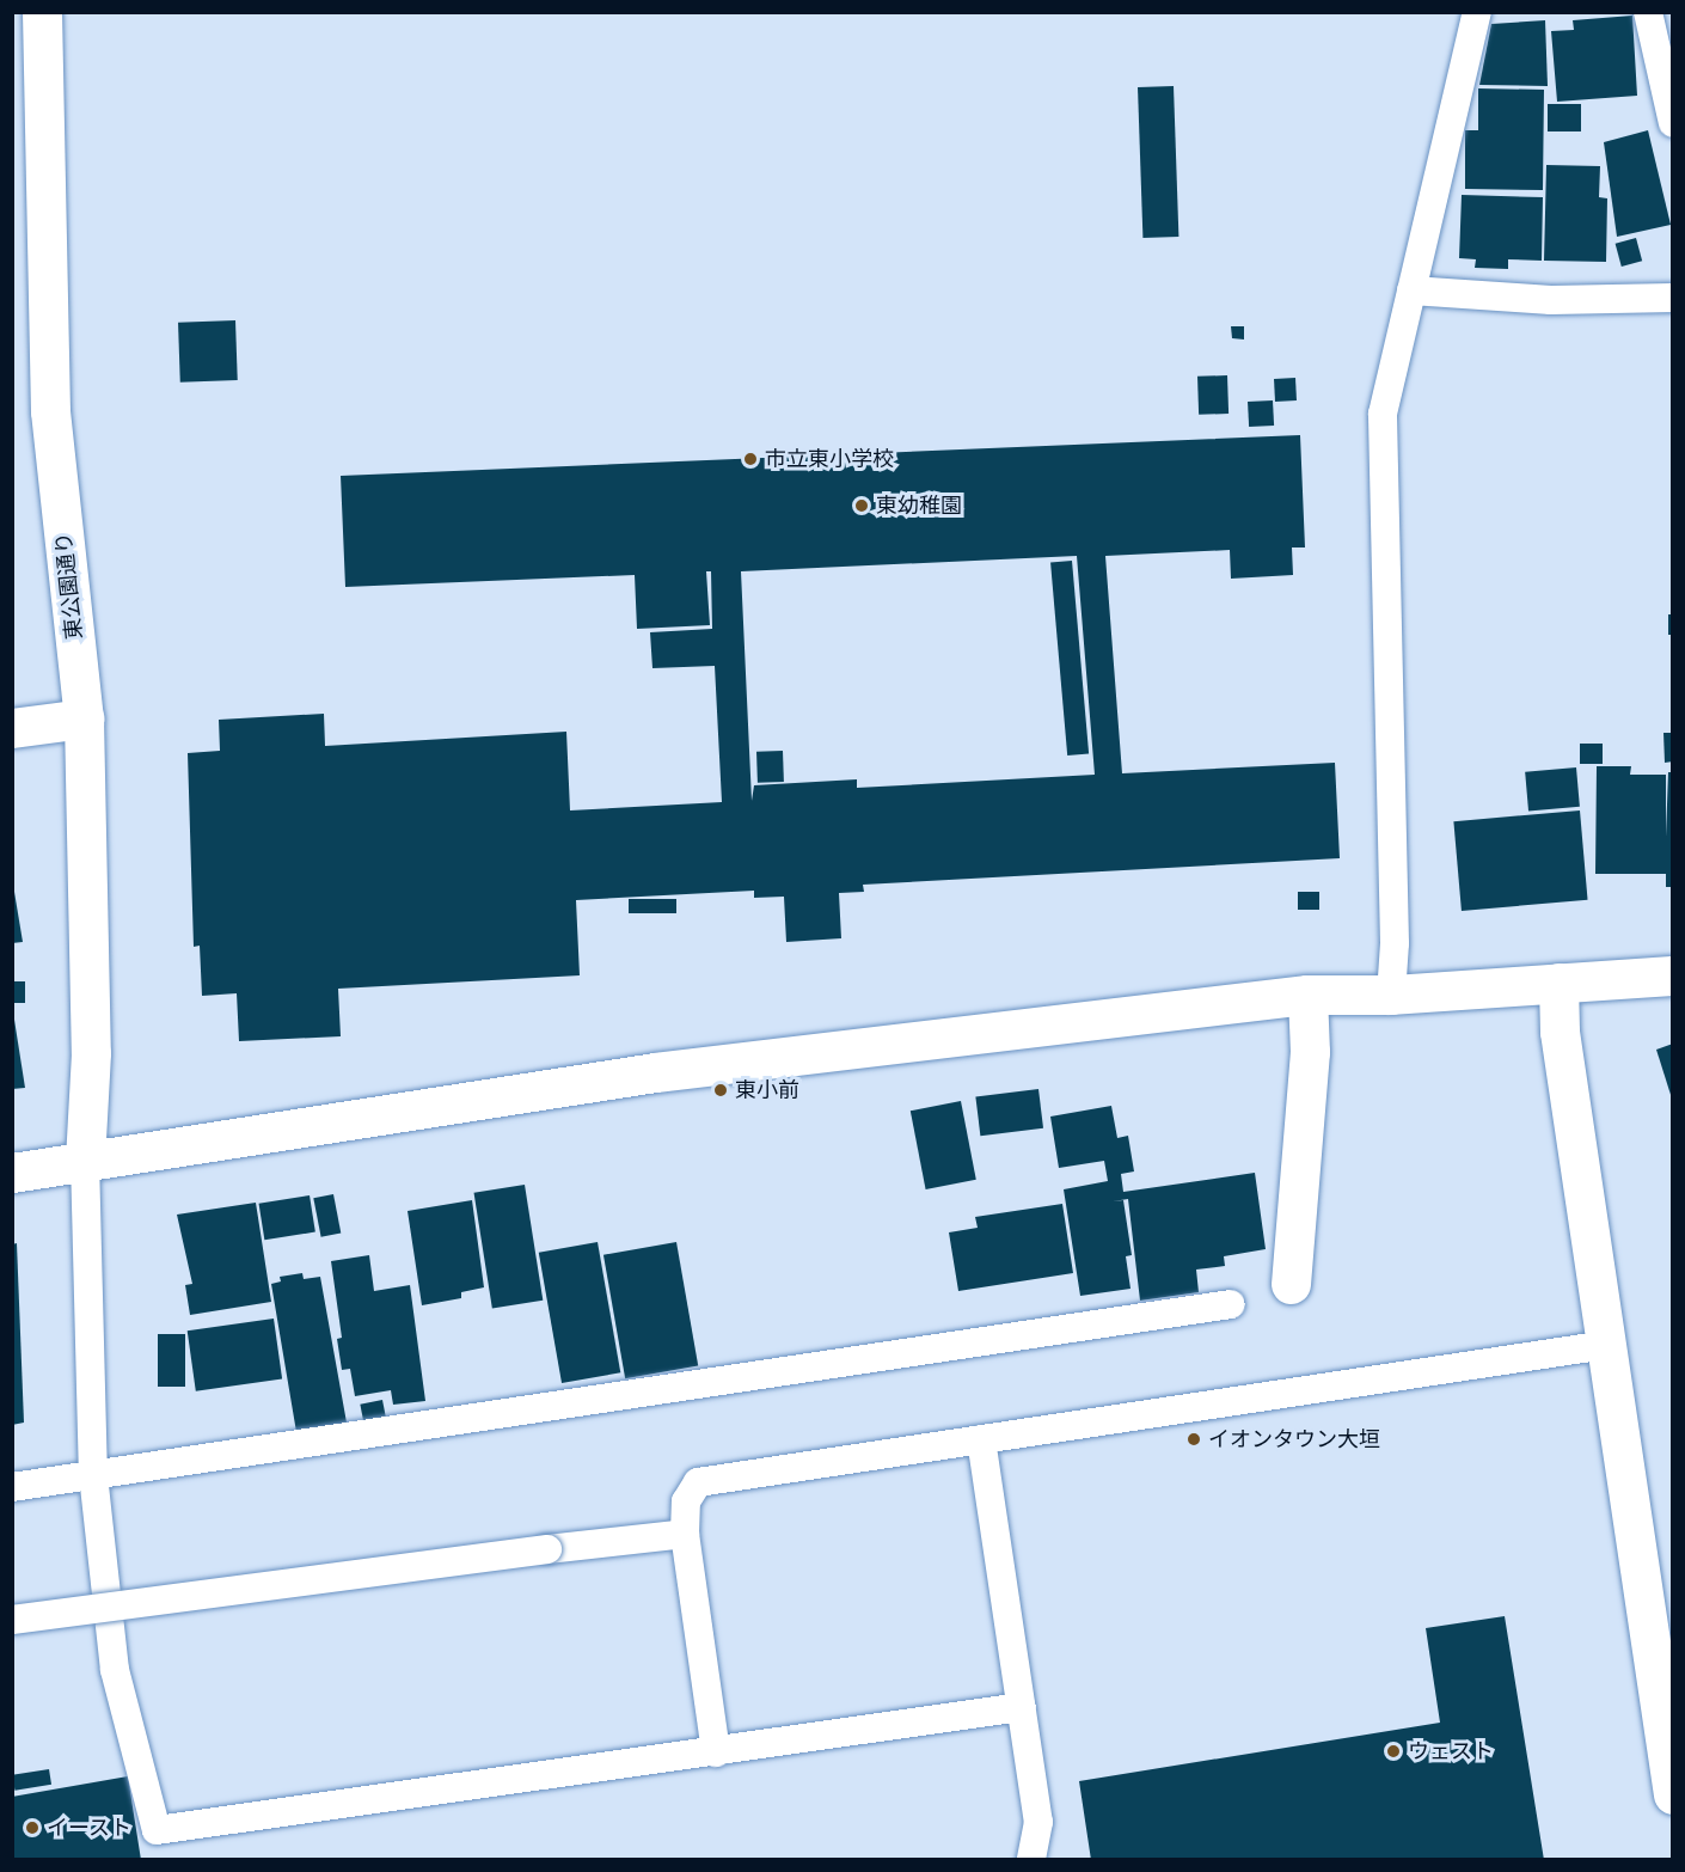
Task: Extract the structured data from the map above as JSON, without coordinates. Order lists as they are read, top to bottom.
{
  "streets": {
    "street": ["東公園通り"]
  },
  "places": [
    "市立東小学校",
    "東幼稚園",
    "東小前",
    "イオンタウン大垣",
    "ウェスト",
    "イースト"
  ]
}
